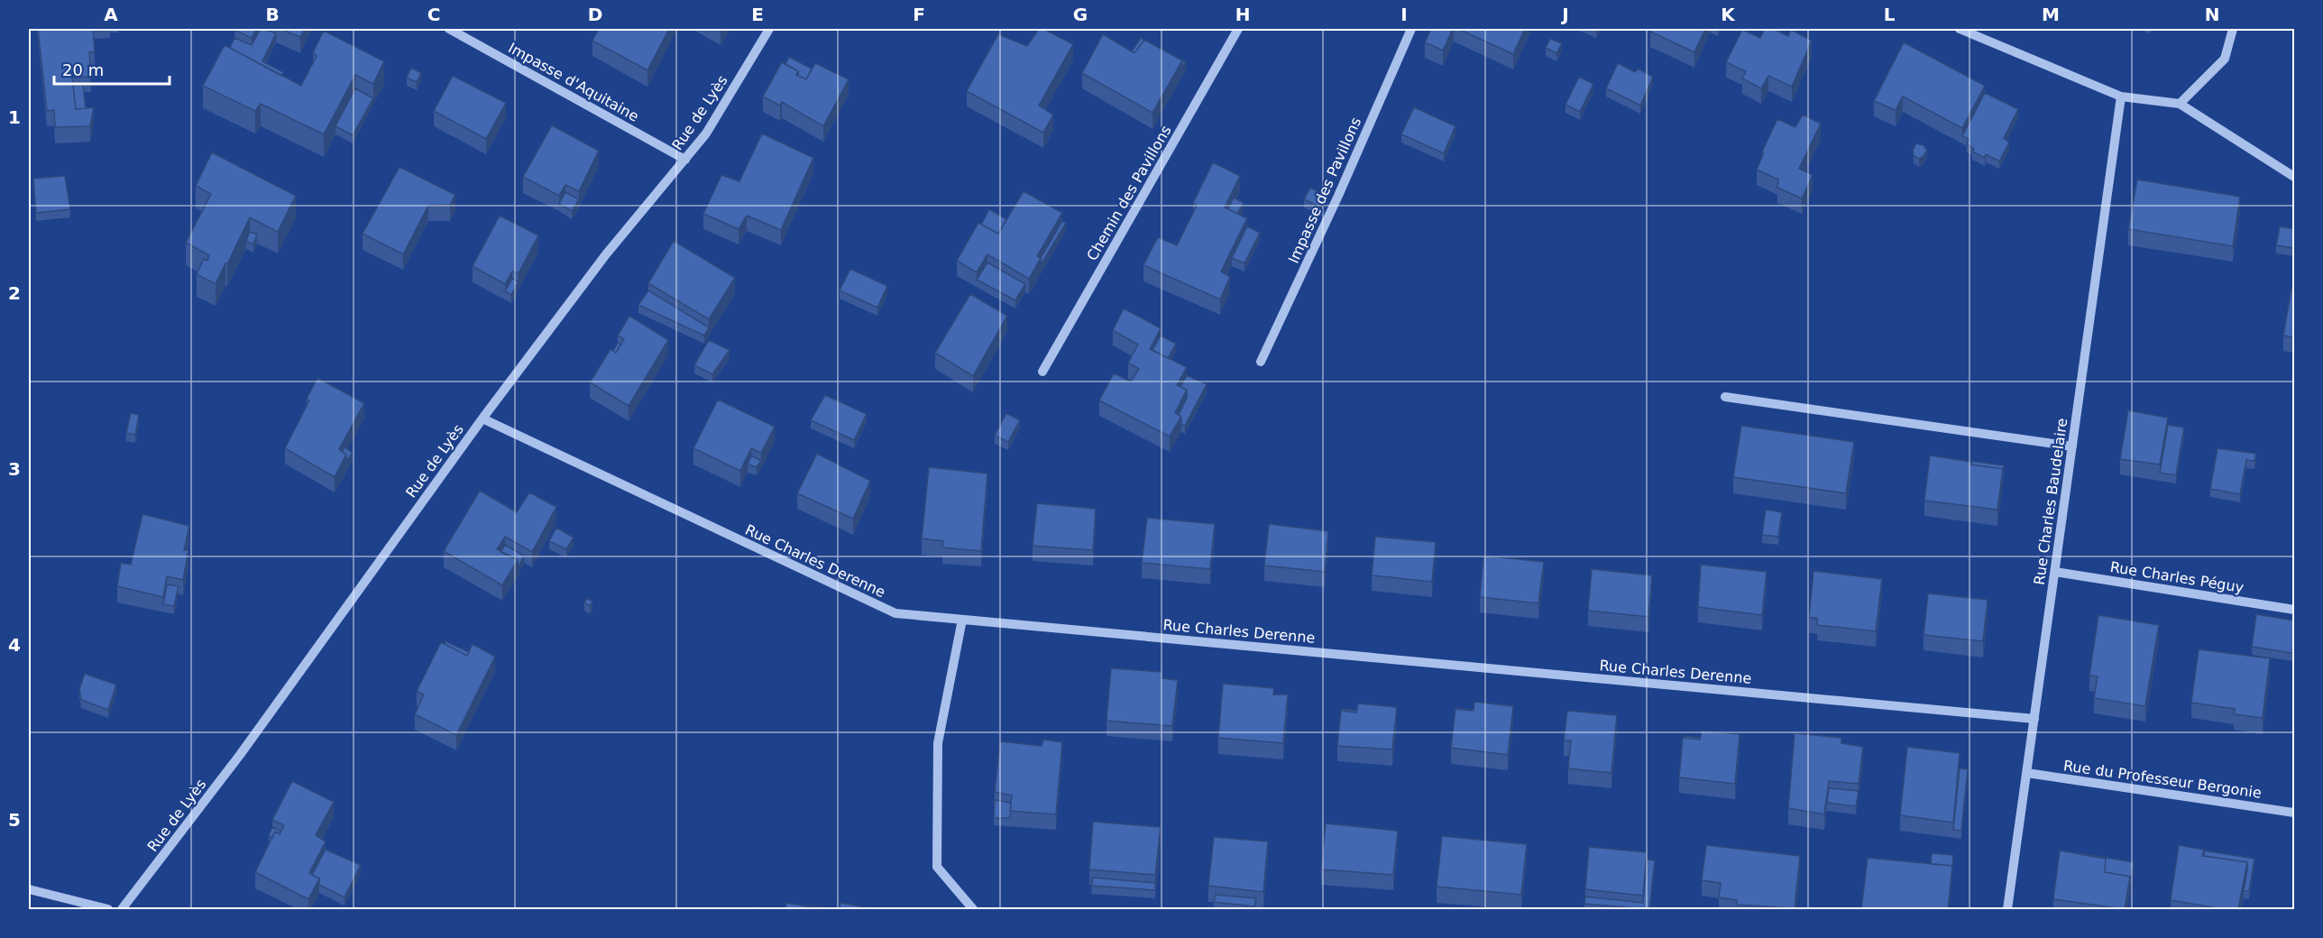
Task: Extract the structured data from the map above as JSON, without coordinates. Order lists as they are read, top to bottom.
{
  "streets": {
    "street": [
      "Impasse d'Aquitaine",
      "Rue de Lyès",
      "Impasse des Pavillons",
      "Chemin des Pavillons",
      "Rue Charles Baudelaire",
      "Rue Charles Derenne",
      "Rue Charles Péguy",
      "Rue du Professeur Bergonie"
    ]
  },
  "crossings": [
    ["Impasse d'Aquitaine", "Rue de Lyès"],
    ["Rue de Lyès", "Rue Charles Derenne"],
    ["Rue Charles Baudelaire", "Rue Charles Derenne"],
    ["Rue Charles Baudelaire", "Rue Charles Péguy"],
    ["Rue Charles Baudelaire", "Rue du Professeur Bergonie"]
  ],
  "scale_bar": "20 m",
  "grid": {
    "columns": [
      "A",
      "B",
      "C",
      "D",
      "E",
      "F",
      "G",
      "H",
      "I",
      "J",
      "K",
      "L",
      "M",
      "N"
    ],
    "rows": [
      "1",
      "2",
      "3",
      "4",
      "5"
    ]
  }
}
